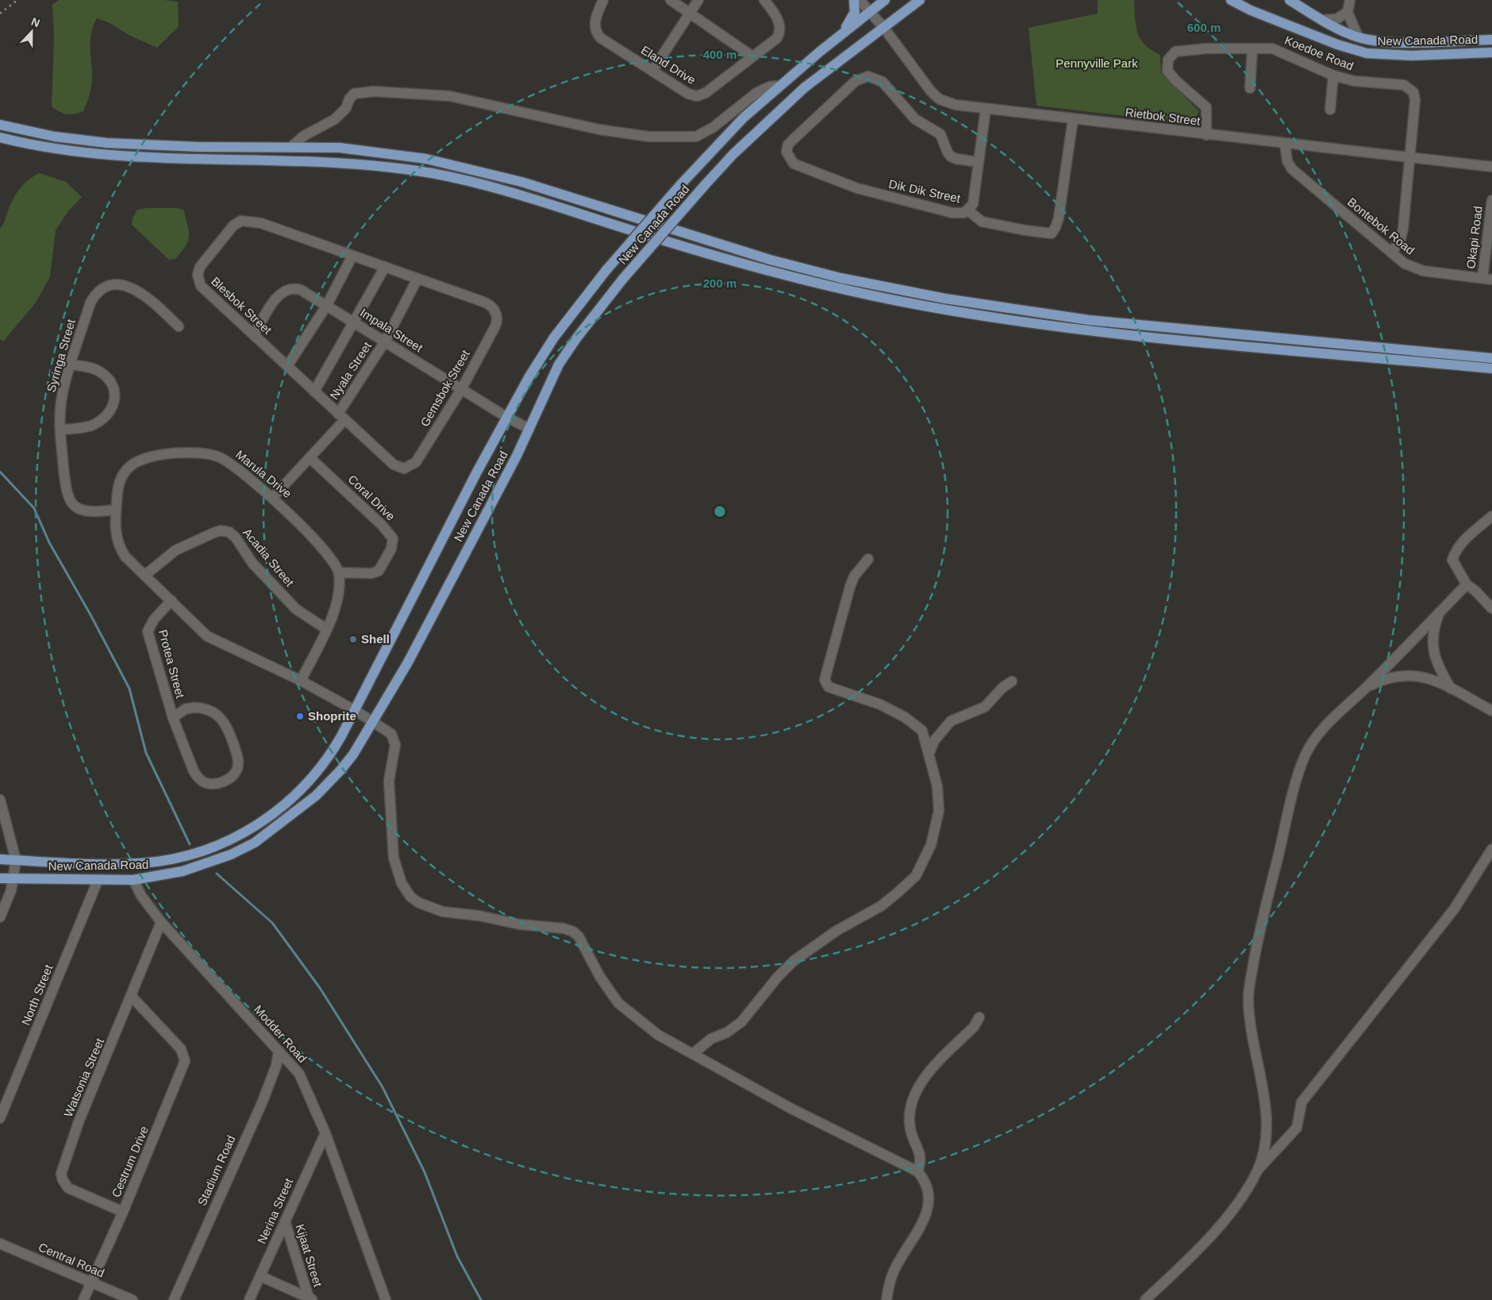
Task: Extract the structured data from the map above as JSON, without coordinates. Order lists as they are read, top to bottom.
{
  "streets": {
    "main road": ["New Canada Road"],
    "street": [
      "Koedoe Road",
      "Eland Drive",
      "Rietbok Street",
      "Dik Dik Street",
      "Bontebok Road",
      "Okapi Road",
      "Blesbok Street",
      "Impala Street",
      "Syringa Street",
      "Nyala Street",
      "Gemsbok Street",
      "Marula Drive",
      "Coral Drive",
      "Acadia Street",
      "Protea Street",
      "North Street",
      "Modder Road",
      "Watsonia Street",
      "Cestrum Drive",
      "Stadium Road",
      "Nerina Street",
      "Kijaat Street",
      "Central Road"
    ]
  },
  "crossings": [
    ["New Canada Road", "Rietbok Street"],
    ["New Canada Road", "Impala Street"],
    ["New Canada Road", "Marula Drive"],
    ["New Canada Road", "North Street"],
    ["New Canada Road", "Modder Road"],
    ["Koedoe Road", "Rietbok Street"],
    ["Koedoe Road", "Bontebok Road"],
    ["Rietbok Street", "Bontebok Road"],
    ["Bontebok Road", "Okapi Road"],
    ["Blesbok Street", "Impala Street"],
    ["Blesbok Street", "Nyala Street"],
    ["Blesbok Street", "Gemsbok Street"],
    ["Impala Street", "Nyala Street"],
    ["Impala Street", "Gemsbok Street"],
    ["Syringa Street", "Marula Drive"],
    ["Nyala Street", "Marula Drive"],
    ["Nyala Street", "Coral Drive"],
    ["Marula Drive", "Coral Drive"],
    ["Marula Drive", "Acadia Street"],
    ["Marula Drive", "Protea Street"],
    ["Modder Road", "Watsonia Street"],
    ["Modder Road", "Stadium Road"],
    ["Modder Road", "Nerina Street"],
    ["Watsonia Street", "Cestrum Drive"],
    ["Cestrum Drive", "Central Road"],
    ["Nerina Street", "Kijaat Street"]
  ],
  "parks": ["Pennyville Park"],
  "places": ["Shell", "Shoprite"],
  "north": "top",
  "rings": ["600 m", "400 m", "200 m"]
}
